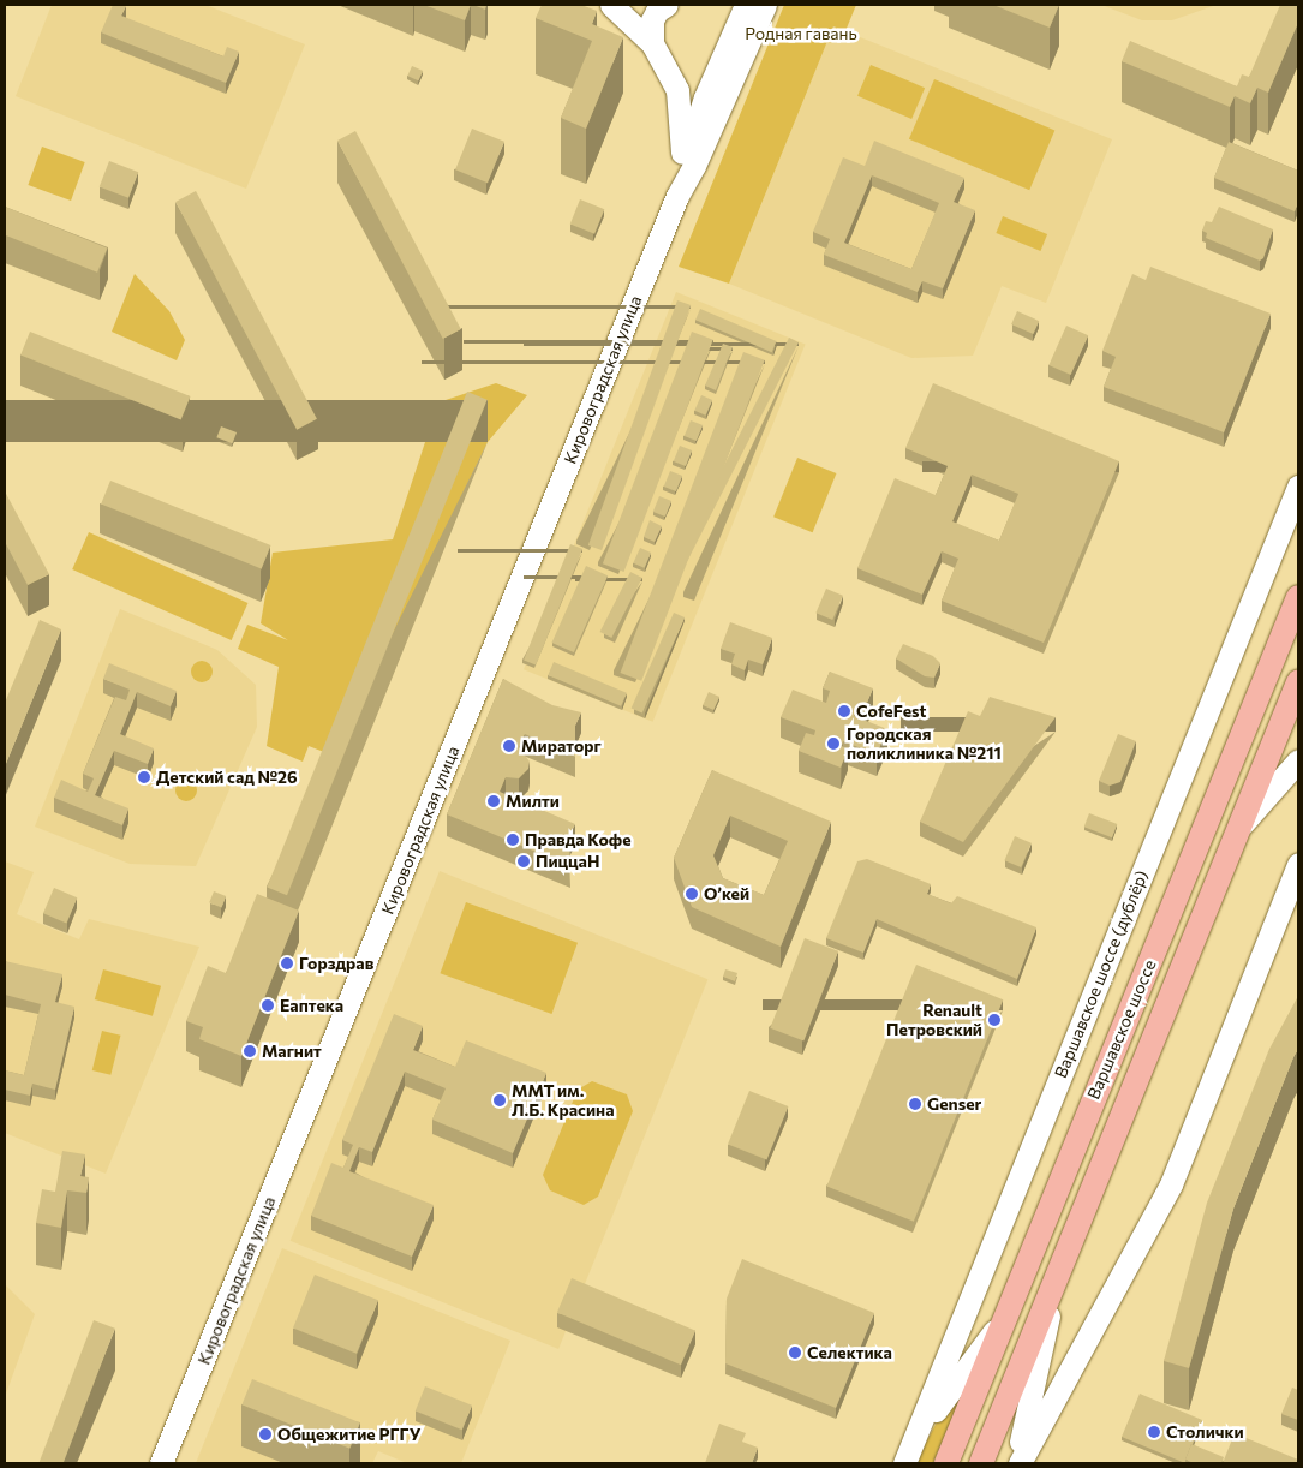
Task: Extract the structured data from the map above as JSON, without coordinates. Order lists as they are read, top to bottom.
{
  "streets": {
    "main road": ["Кировоградская улица", "Варшавское шоссе (дублёр)", "Варшавское шоссе"]
  },
  "parks": ["Родная гавань"],
  "places": [
    "CofeFest",
    "Городская поликлиника №211",
    "Мираторг",
    "Детский сад №26",
    "Милти",
    "Правда Кофе",
    "ПиццаН",
    "О’кей",
    "Горздрав",
    "Еаптека",
    "Renault Петровский",
    "Магнит",
    "ММТ им. Л.Б. Красина",
    "Genser",
    "Селектика",
    "Столички",
    "Общежитие РГГУ"
  ]
}
